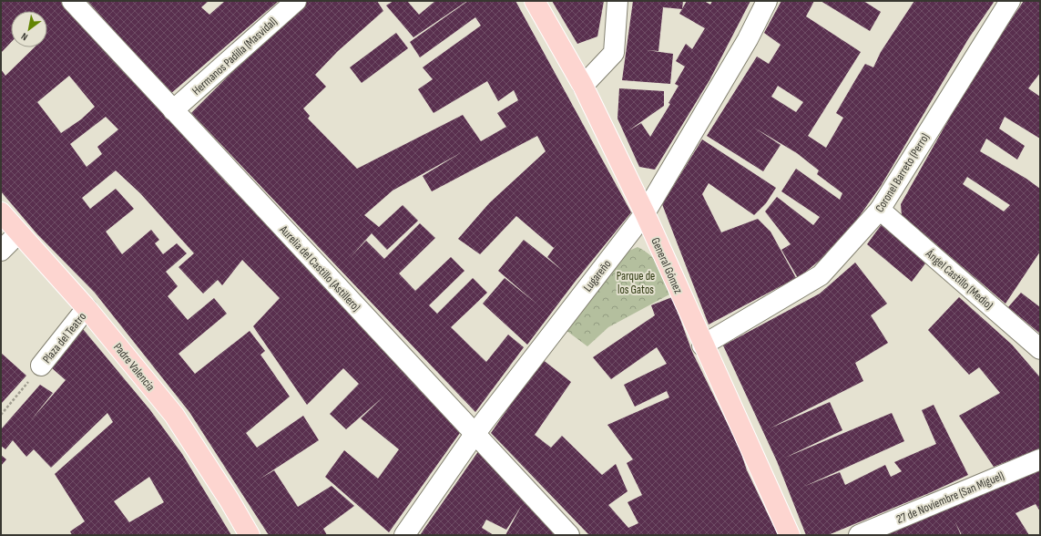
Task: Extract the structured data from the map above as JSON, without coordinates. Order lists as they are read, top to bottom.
{
  "streets": {
    "main road": ["General Gómez", "Padre Valencia"],
    "street": [
      "Hermanos Padilla (Masvidal)",
      "Coronel Barreto (Perro)",
      "Aurelia del Castillo (Astillero)",
      "Lugareño",
      "Ángel Castillo (Medio)",
      "Plaza del Teatro",
      "27 de Noviembre (San Miguel)"
    ]
  },
  "crossings": [
    ["Hermanos Padilla (Masvidal)", "Aurelia del Castillo (Astillero)"],
    ["Coronel Barreto (Perro)", "General Gómez"],
    ["Coronel Barreto (Perro)", "Ángel Castillo (Medio)"],
    ["General Gómez", "Lugareño"],
    ["Aurelia del Castillo (Astillero)", "Lugareño"],
    ["Plaza del Teatro", "Padre Valencia"]
  ],
  "parks": ["Parque de los Gatos"],
  "north": "bottom left"
}
